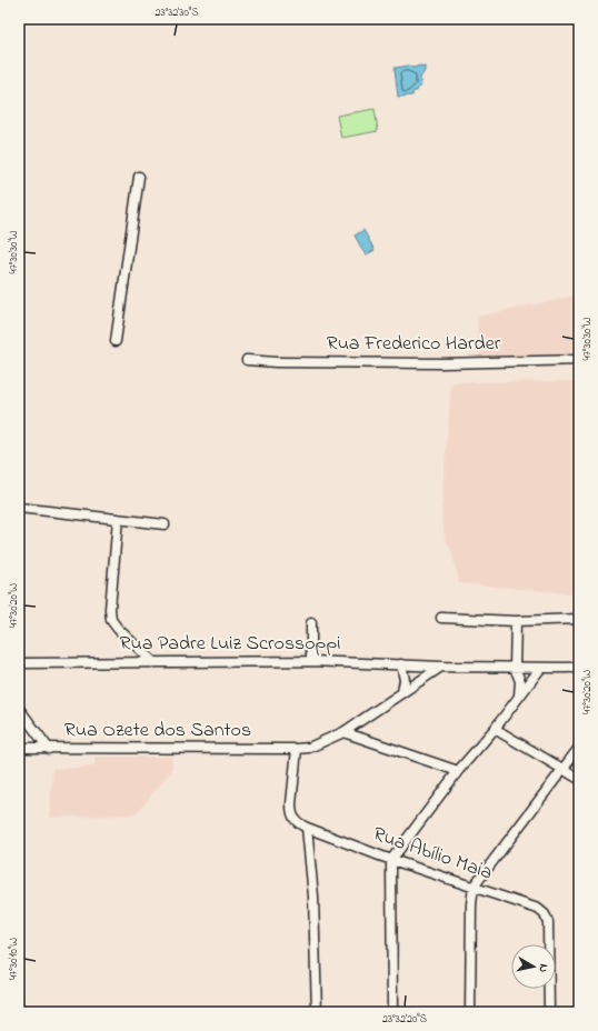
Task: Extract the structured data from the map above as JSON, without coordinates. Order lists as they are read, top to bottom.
{
  "streets": {
    "street": [
      "Rua Frederico Harder",
      "Rua Padre Luiz Scrossoppi",
      "Rua Ozete dos Santos",
      "Rua Abílio Maia"
    ]
  },
  "crossings": [
    ["Rua Padre Luiz Scrossoppi", "Rua Ozete dos Santos"]
  ],
  "north": "right",
  "coordinates": [
    "23°32'30\"S",
    "47°30'30\"W",
    "47°30'20\"W",
    "47°30'10\"W",
    "23°32'20\"S"
  ]
}
